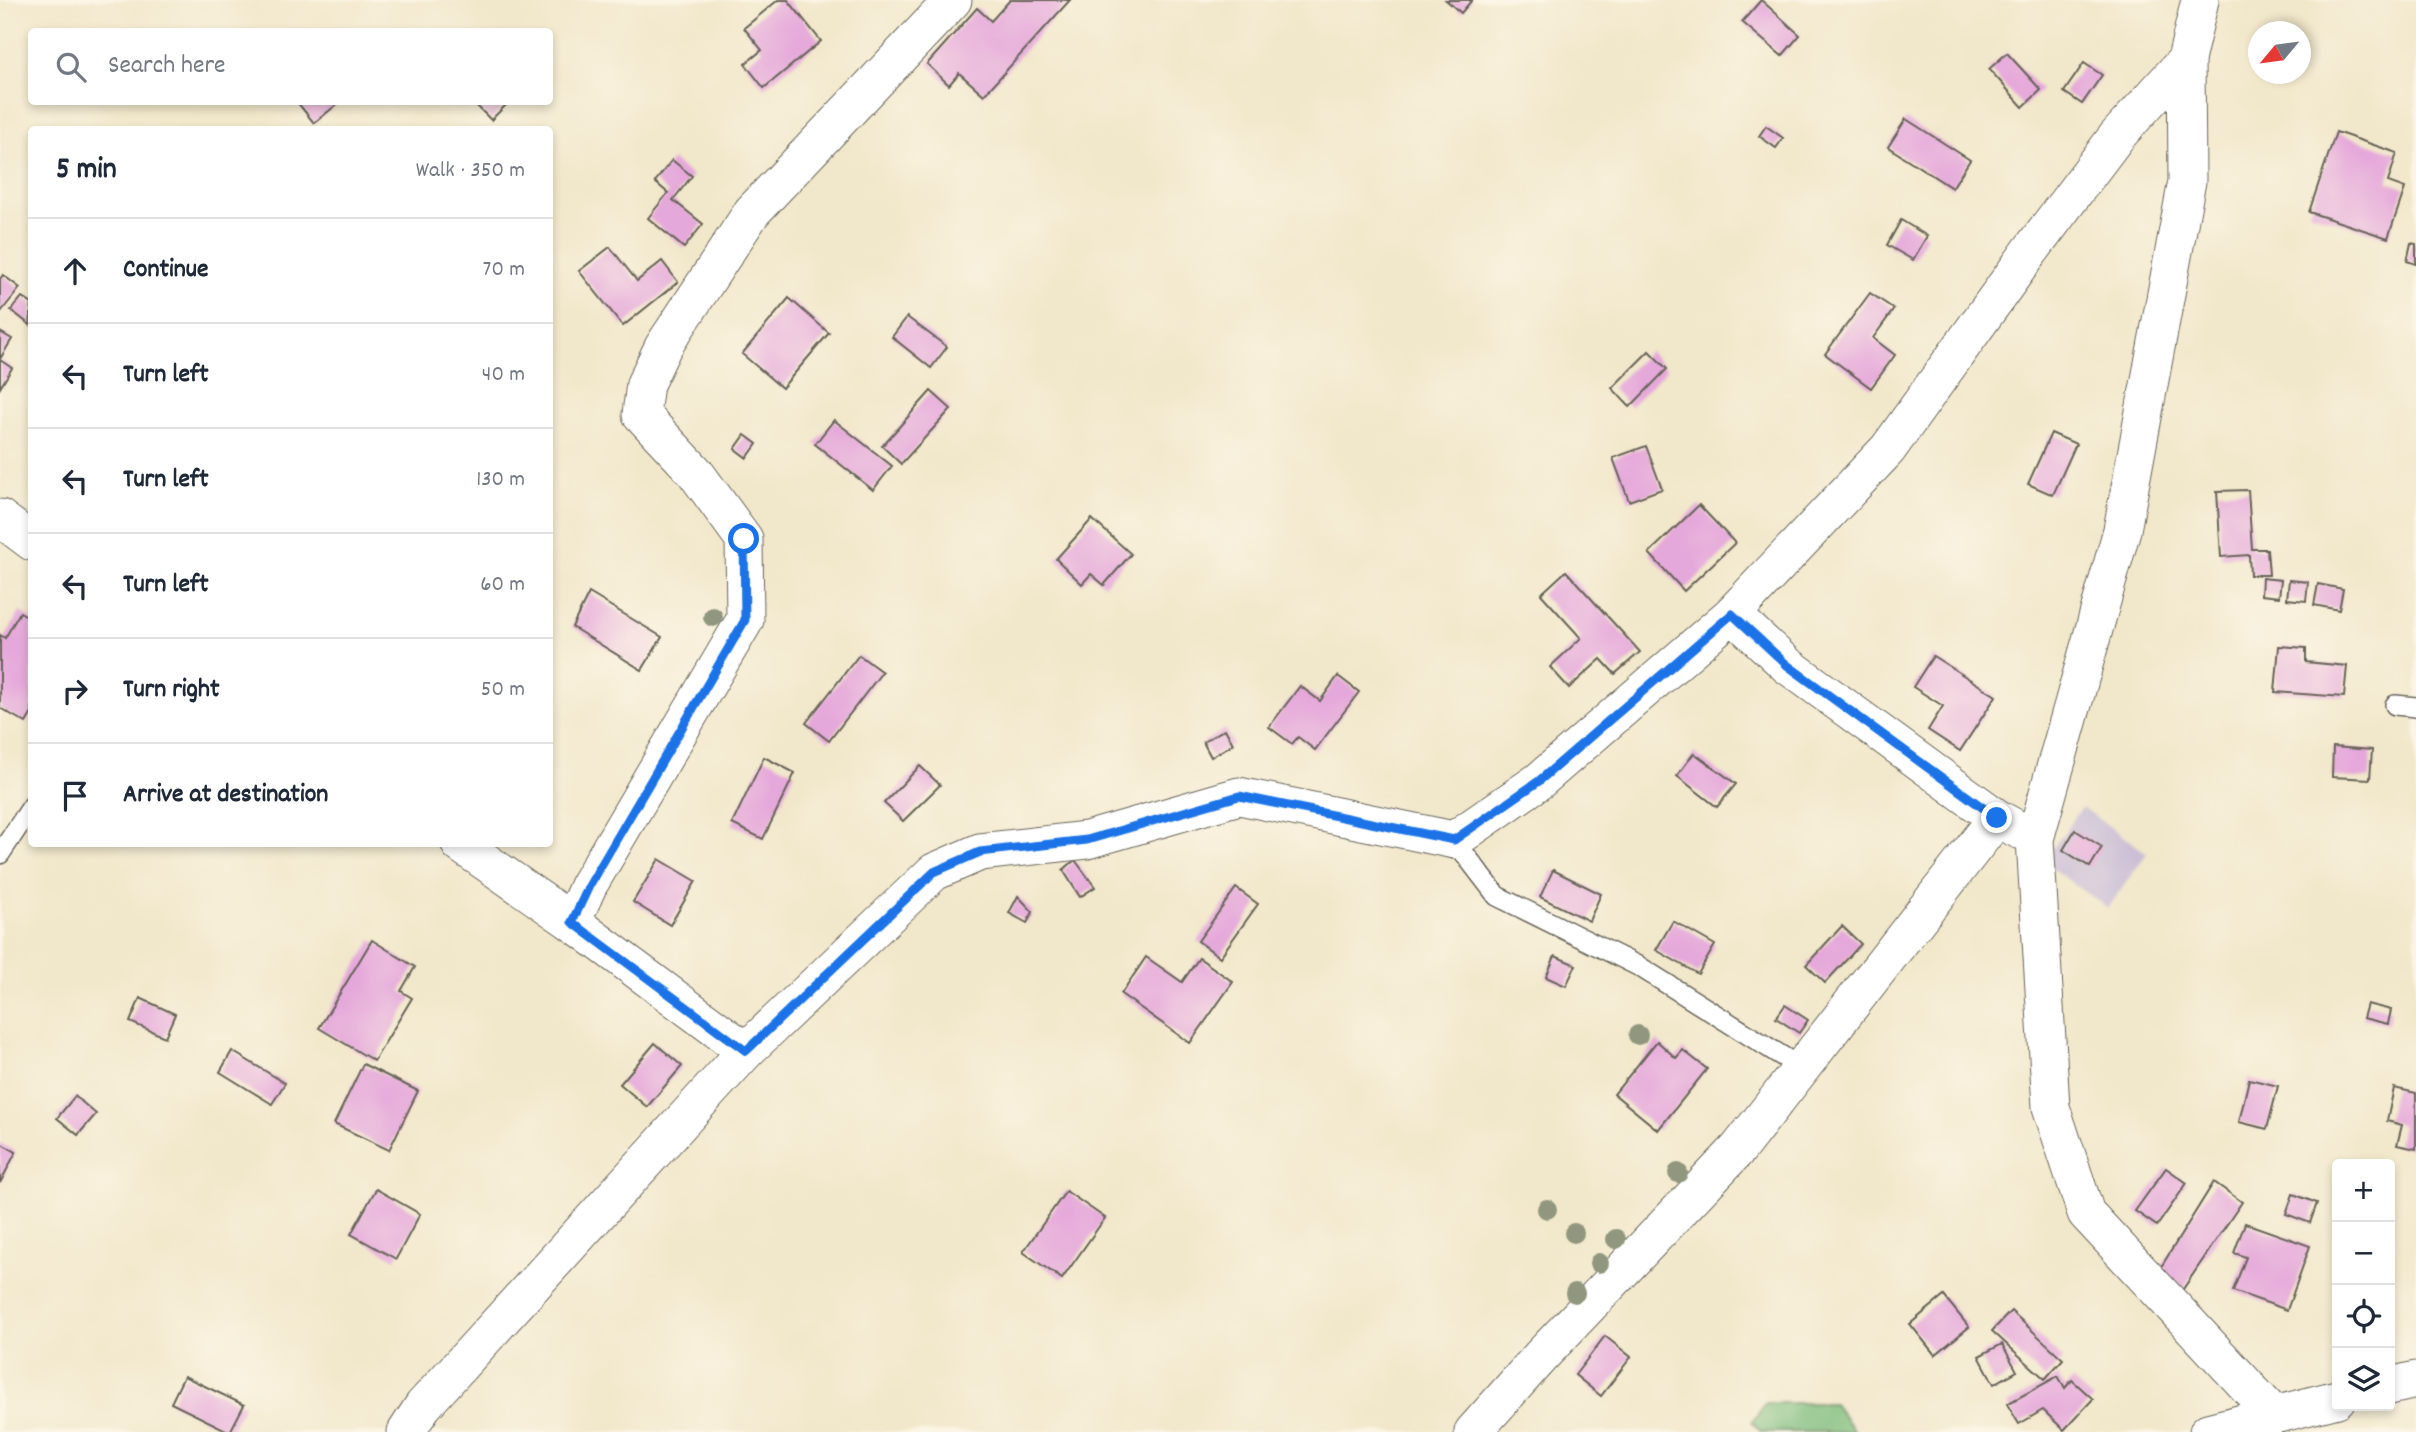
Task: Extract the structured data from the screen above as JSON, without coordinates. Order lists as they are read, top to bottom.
{
  "north": "bottom left",
  "page": {
    "search": "Search here",
    "heading": ["5 min", "Walk · 350 m"],
    "list": [
      ["Continue", "70 m"],
      ["Turn left", "40 m"],
      ["Turn left", "130 m"],
      ["Turn left", "60 m"],
      ["Turn right", "50 m"],
      "Arrive at destination"
    ],
    "map_buttons": ["+", "−"]
  }
}
